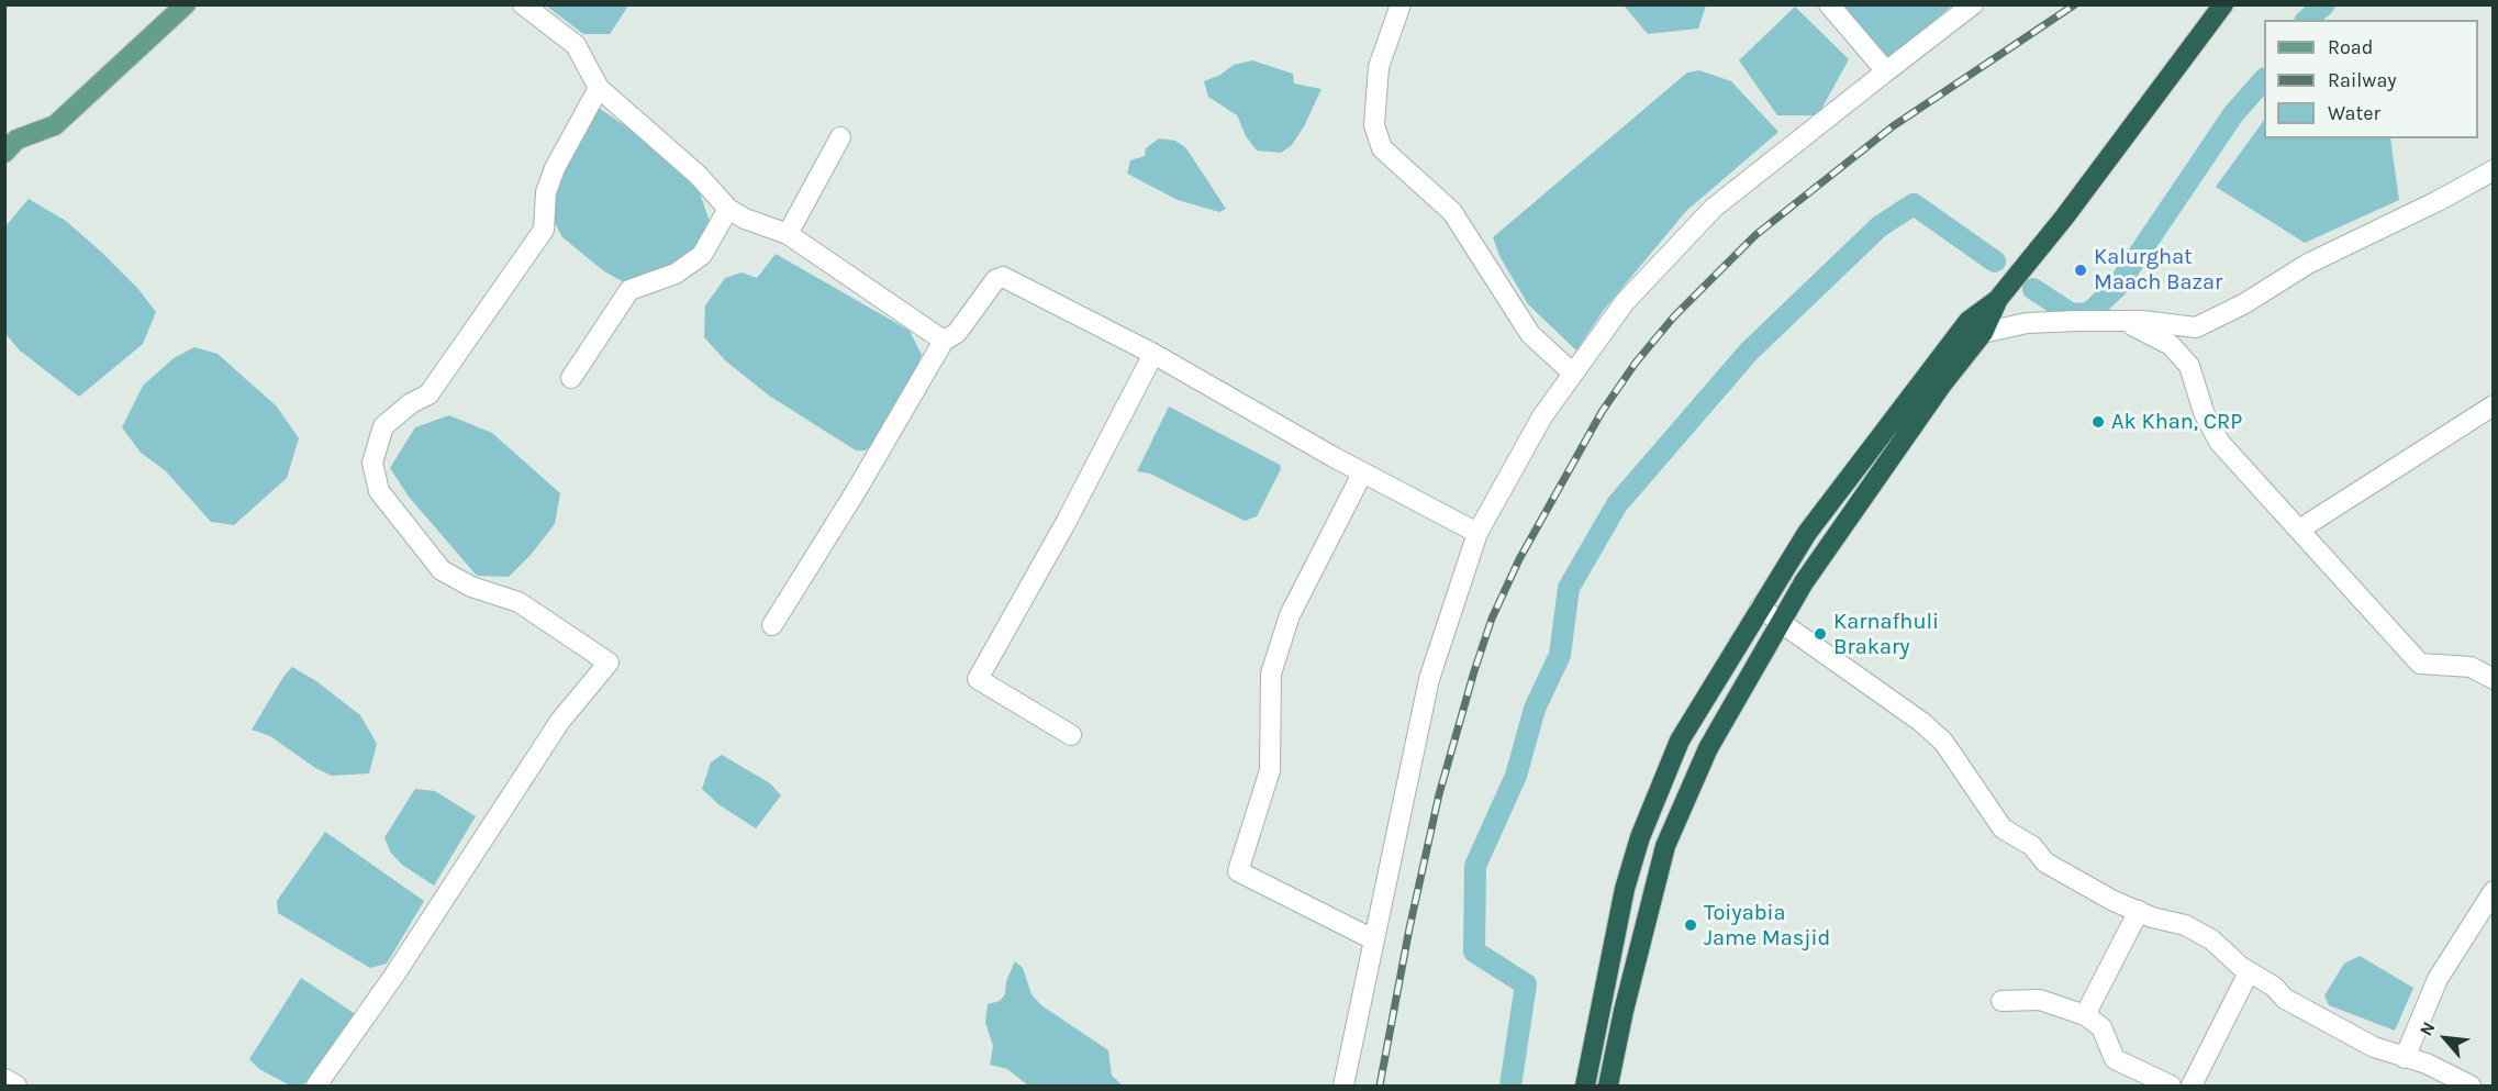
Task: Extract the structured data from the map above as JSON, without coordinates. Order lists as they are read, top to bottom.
{
  "places": [
    "Kalurghat Maach Bazar",
    "Ak Khan, CRP",
    "Karnafhuli Brakary",
    "Toiyabia Jame Masjid"
  ],
  "legend": ["Road", "Railway", "Water"],
  "north": "top left"
}
